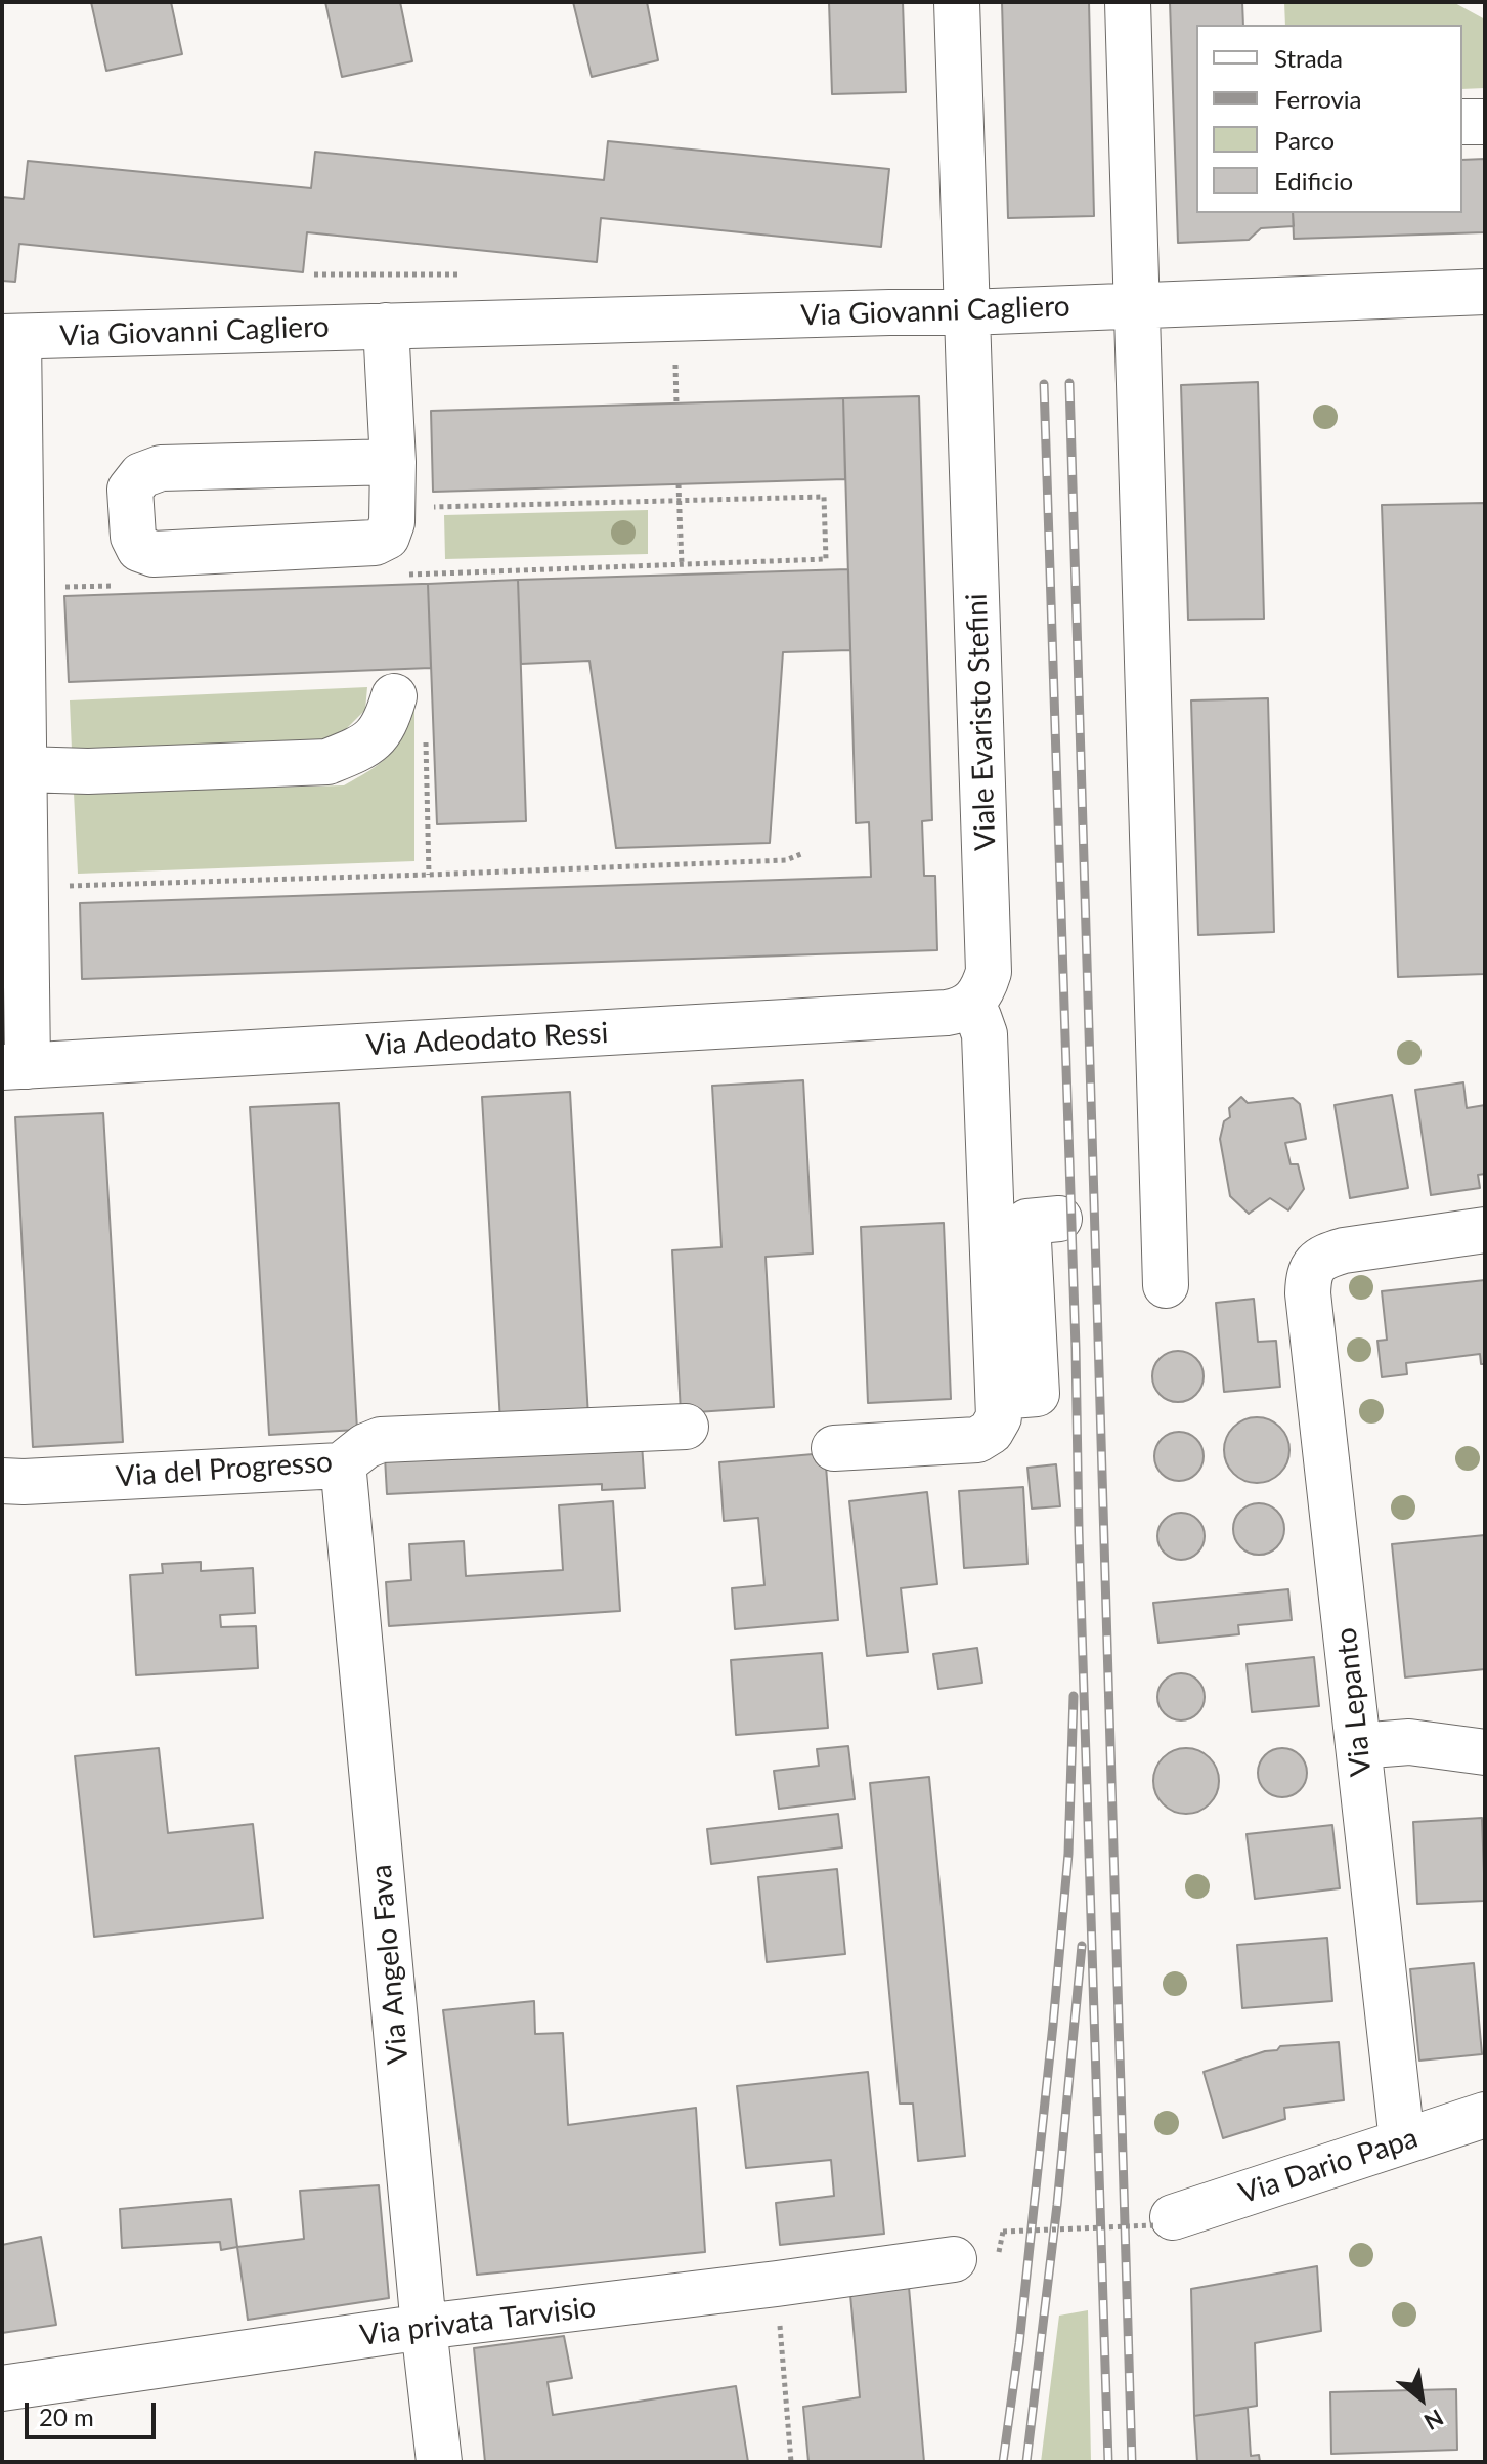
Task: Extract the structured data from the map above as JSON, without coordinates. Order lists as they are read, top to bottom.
{
  "streets": {
    "street": [
      "Via Giovanni Cagliero",
      "Viale Evaristo Stefini",
      "Via Adeodato Ressi",
      "Via del Progresso",
      "Via Lepanto",
      "Via Angelo Fava",
      "Via Dario Papa",
      "Via privata Tarvisio"
    ]
  },
  "crossings": [
    ["Via Giovanni Cagliero", "Viale Evaristo Stefini"],
    ["Viale Evaristo Stefini", "Via Adeodato Ressi"],
    ["Via del Progresso", "Via Angelo Fava"],
    ["Via Lepanto", "Via Dario Papa"],
    ["Via Angelo Fava", "Via privata Tarvisio"]
  ],
  "legend": [
    "Strada",
    "Ferrovia",
    "Parco",
    "Edificio"
  ],
  "scale_bar": "20 m",
  "north": "bottom right"
}
